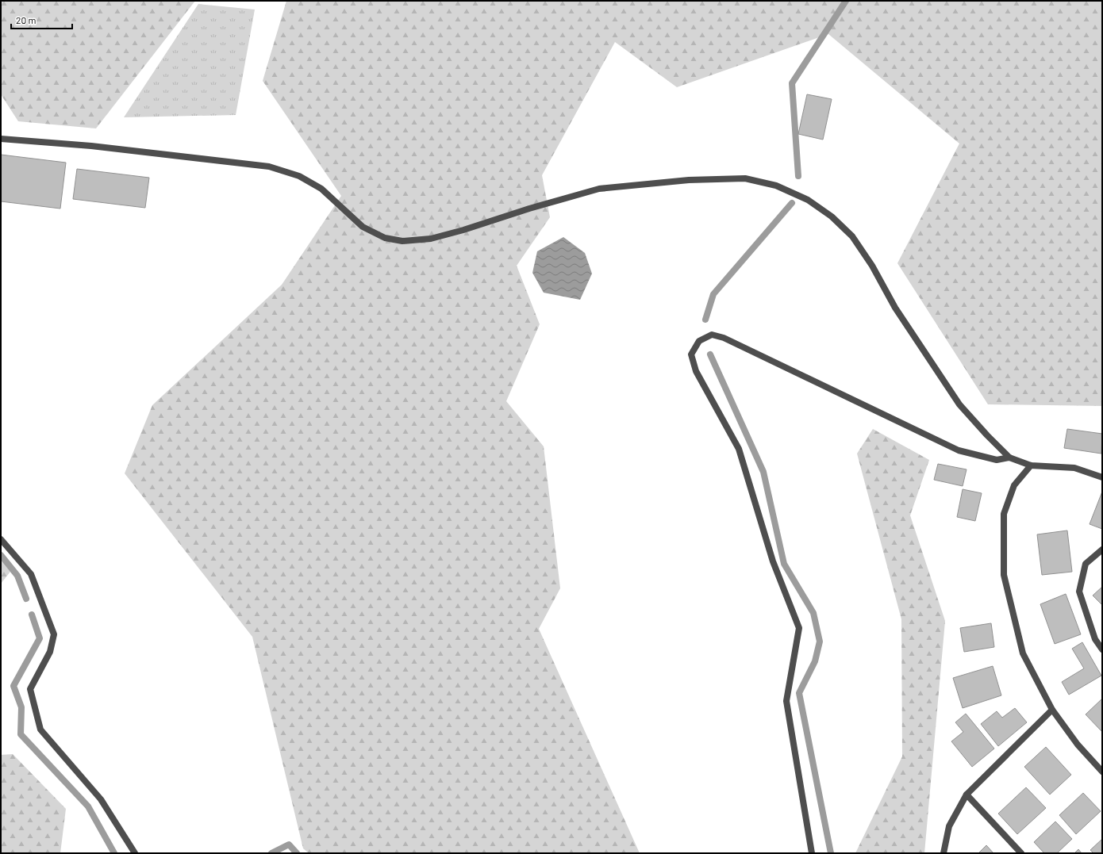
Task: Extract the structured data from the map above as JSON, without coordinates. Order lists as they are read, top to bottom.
{
  "scale_bar": "20 m"
}
